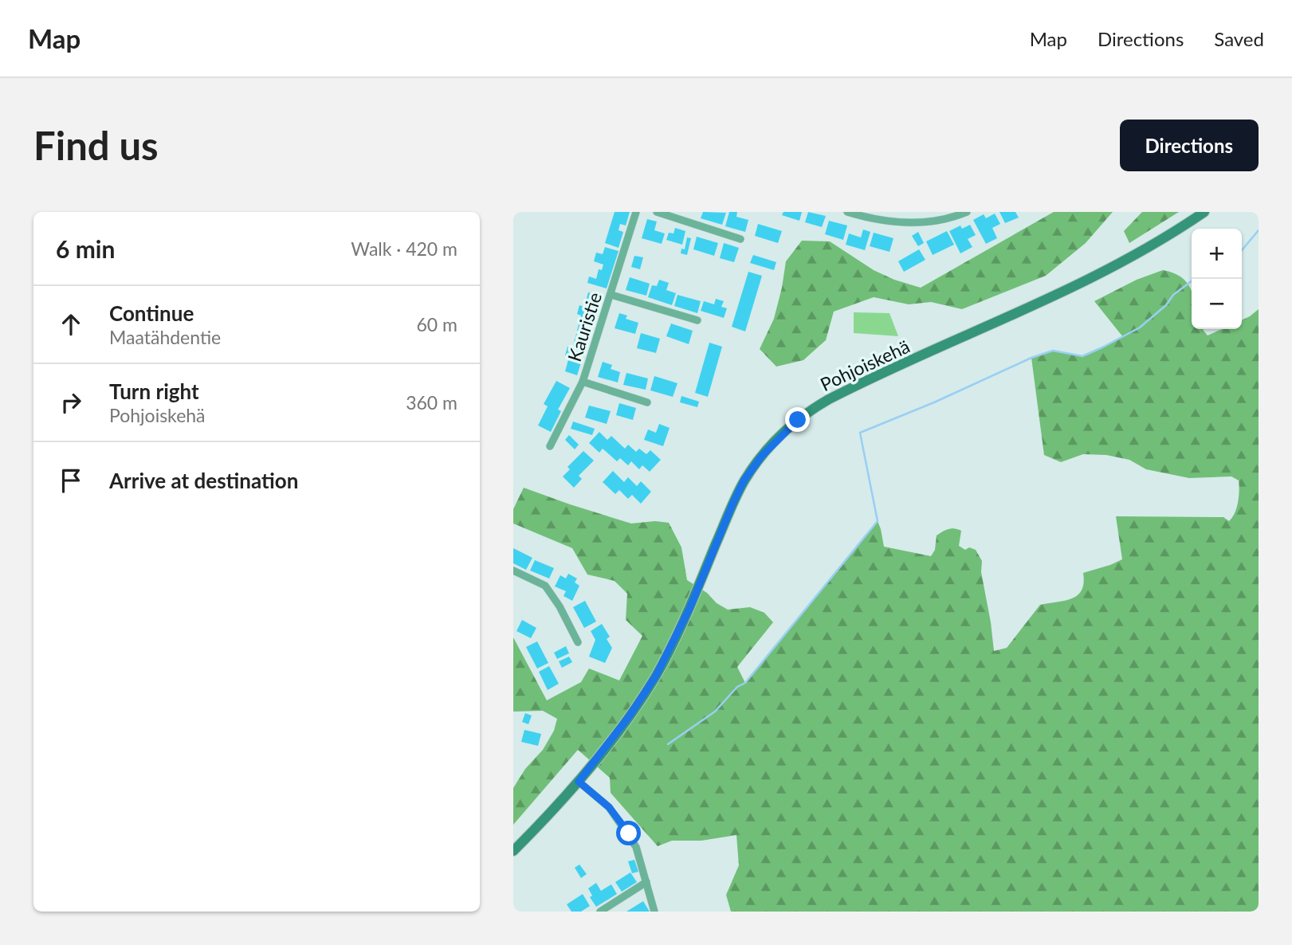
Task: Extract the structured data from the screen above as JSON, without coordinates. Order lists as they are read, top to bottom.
{
  "streets": {
    "main road": ["Pohjoiskehä"],
    "street": ["Kauristie"]
  },
  "page": {
    "header": "Map",
    "nav": ["Map", "Directions", "Saved"],
    "buttons": "Directions",
    "title": "Find us",
    "heading": ["6 min", "Walk · 420 m"],
    "map_buttons": ["+", "−"],
    "list": [
      ["Continue", "Maatähdentie", "60 m"],
      ["Turn right", "Pohjoiskehä", "360 m"],
      "Arrive at destination"
    ]
  }
}
